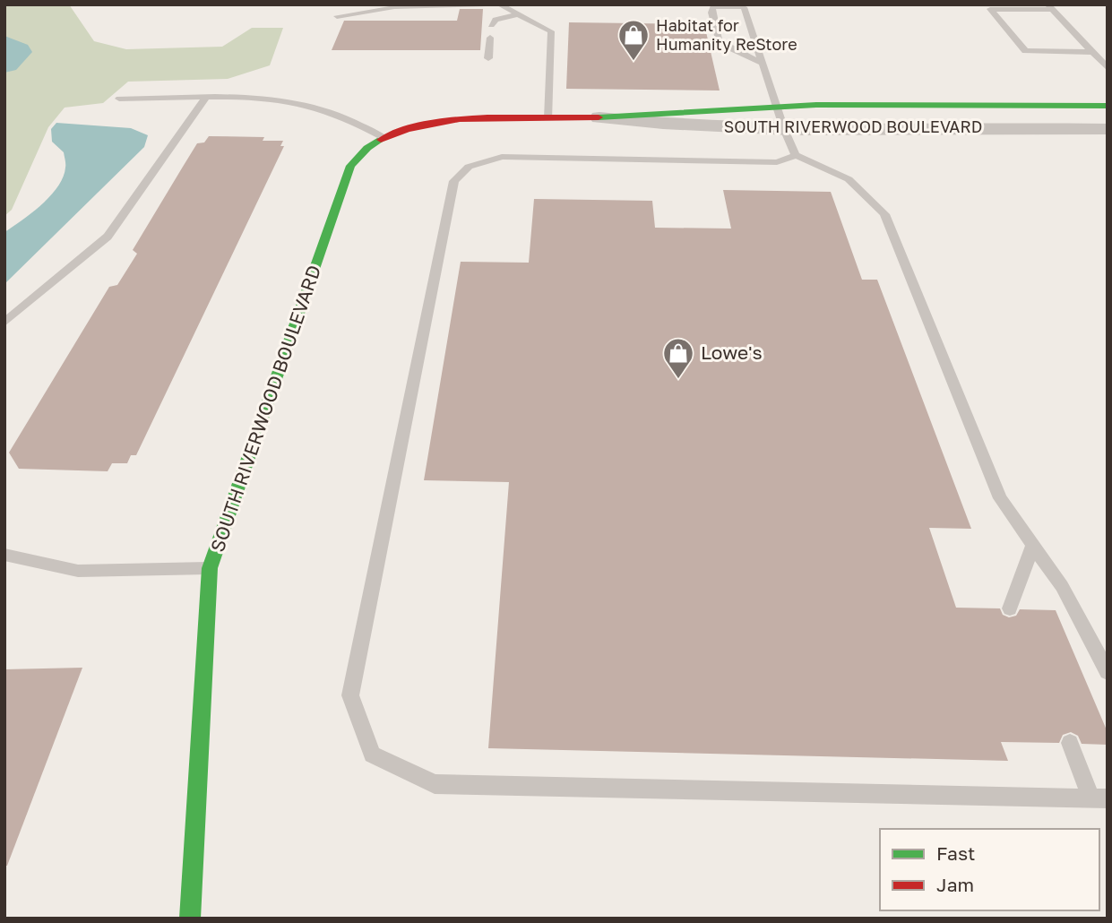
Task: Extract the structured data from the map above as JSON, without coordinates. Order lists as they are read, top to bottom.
{
  "streets": {
    "street": ["SOUTH RIVERWOOD BOULEVARD"]
  },
  "places": {
    "shop": ["Habitat for Humanity ReStore", "Lowe's"]
  },
  "legend": ["Fast", "Jam"]
}
